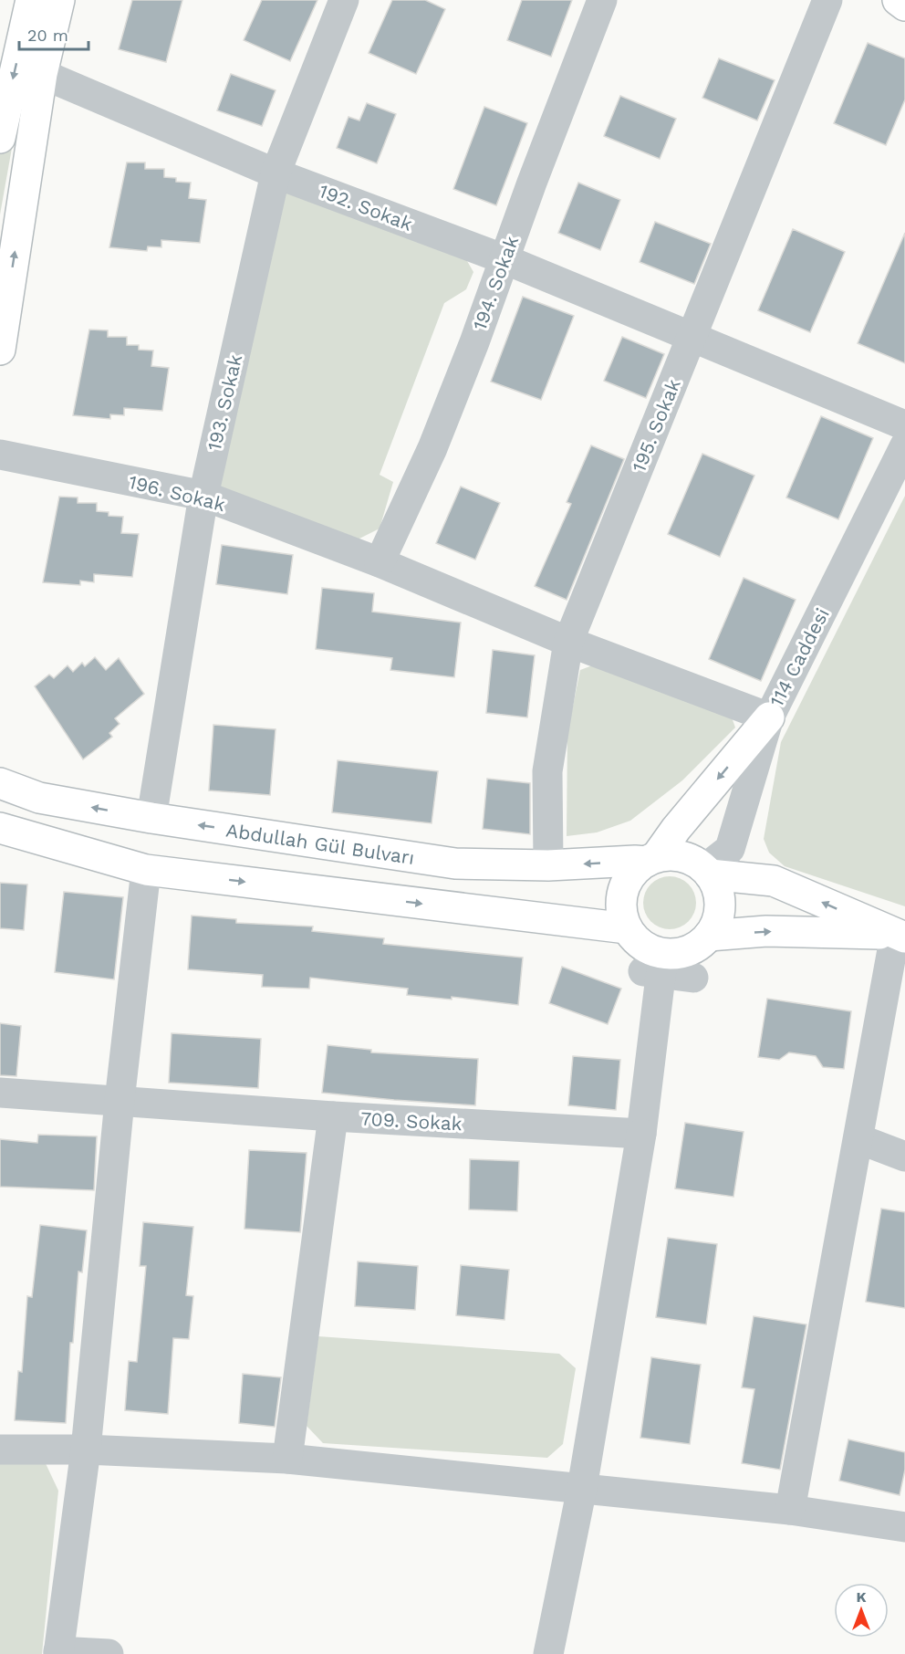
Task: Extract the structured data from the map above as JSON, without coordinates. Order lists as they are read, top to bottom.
{
  "streets": {
    "main road": ["Abdullah Gül Bulvarı"],
    "street": [
      "192. Sokak",
      "194. Sokak",
      "193. Sokak",
      "195. Sokak",
      "196. Sokak",
      "114 Caddesi",
      "709. Sokak"
    ]
  },
  "crossings": [
    ["192. Sokak", "194. Sokak"],
    ["192. Sokak", "193. Sokak"],
    ["192. Sokak", "195. Sokak"],
    ["194. Sokak", "196. Sokak"],
    ["193. Sokak", "196. Sokak"],
    ["193. Sokak", "Abdullah Gül Bulvarı"],
    ["195. Sokak", "196. Sokak"],
    ["195. Sokak", "Abdullah Gül Bulvarı"],
    ["196. Sokak", "114 Caddesi"],
    ["114 Caddesi", "Abdullah Gül Bulvarı"]
  ],
  "scale_bar": "20 m",
  "north": "top"
}
